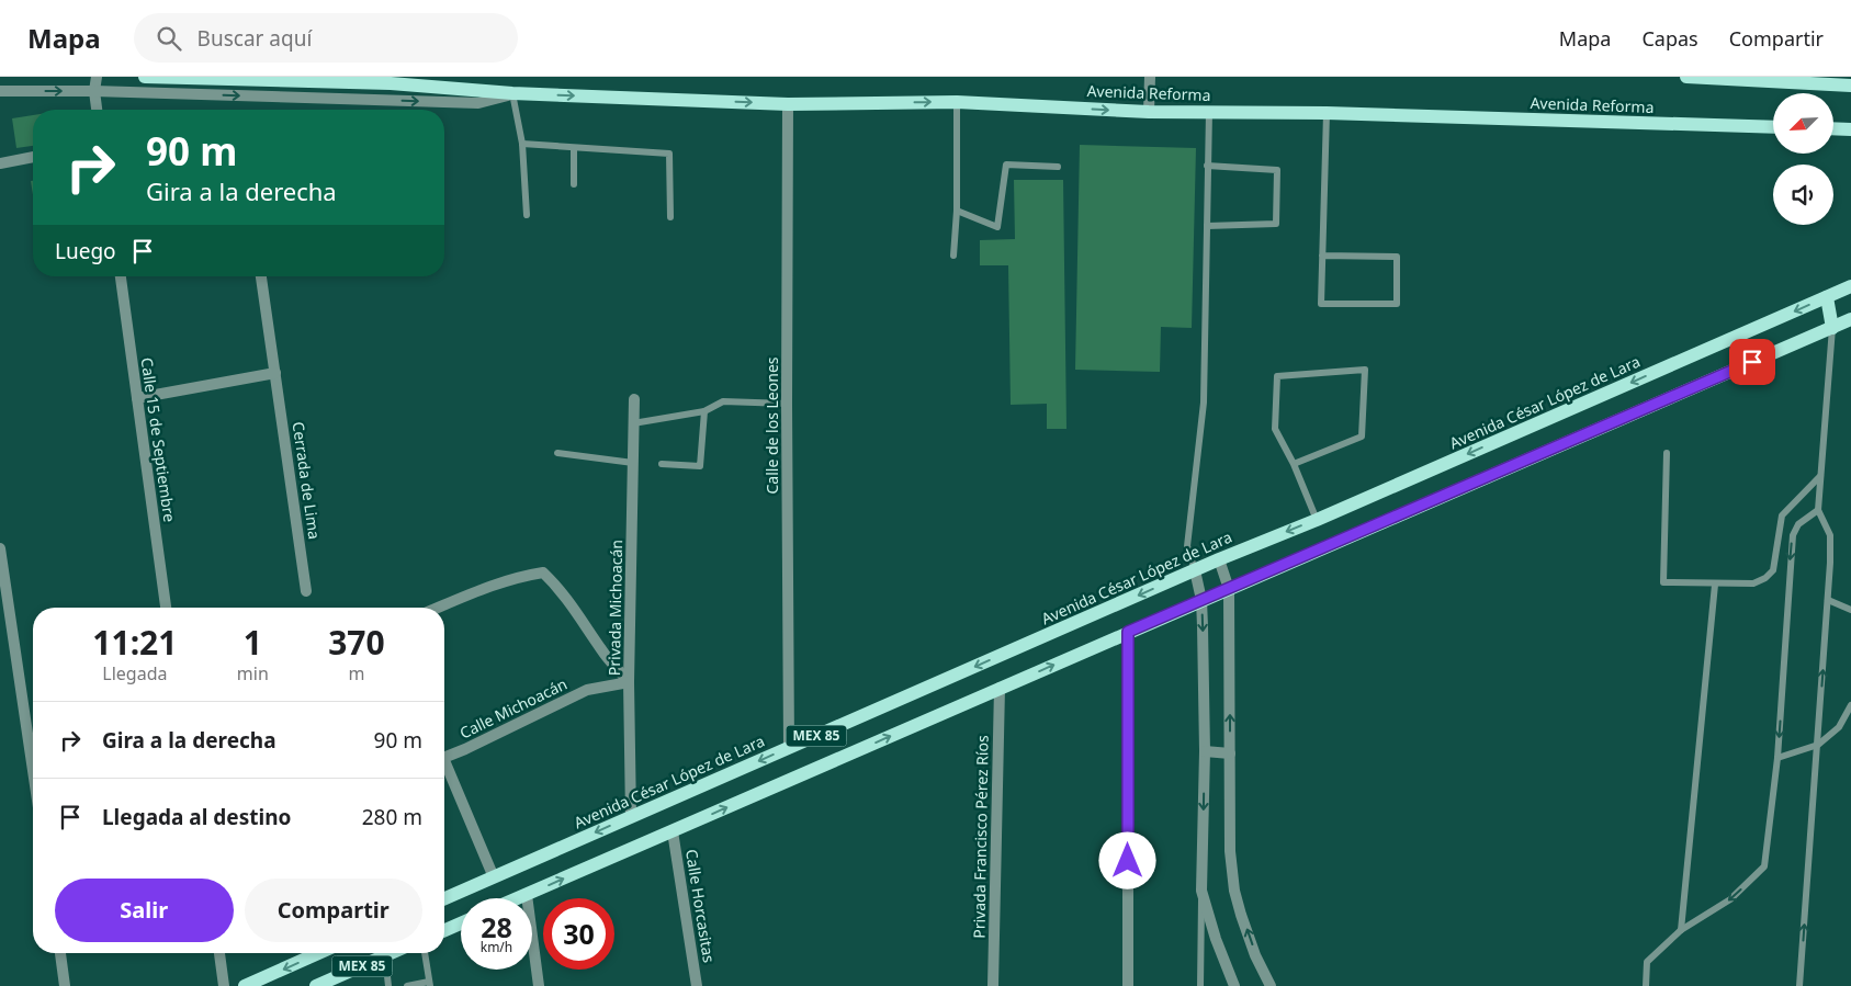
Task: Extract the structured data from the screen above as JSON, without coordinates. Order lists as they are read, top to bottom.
{
  "streets": {
    "main road": ["Avenida Reforma", "Avenida César López de Lara", "MEX 85"],
    "street": [
      "Calle de los Leones",
      "Calle 15 de Septiembre",
      "Cerrada de Lima",
      "Privada Michoacán",
      "Calle Michoacán",
      "Privada Francisco Pérez Ríos",
      "Calle Horcasitas"
    ]
  },
  "crossings": [
    ["Avenida Reforma", "Calle de los Leones"],
    ["Avenida César López de Lara", "Calle de los Leones"],
    ["Avenida César López de Lara", "Privada Michoacán"],
    ["Avenida César López de Lara", "Calle Michoacán"],
    ["Privada Michoacán", "Calle Michoacán"],
    ["MEX 85", "Privada Francisco Pérez Ríos"],
    ["MEX 85", "Calle Horcasitas"]
  ],
  "one_way": ["Avenida Reforma"],
  "north": "bottom left",
  "page": {
    "header": "Mapa",
    "search": "Buscar aquí",
    "nav": ["Mapa", "Capas", "Compartir"],
    "turn": ["90 m", "Gira a la derecha"],
    "then": "Luego",
    "eta": [
      "11:21",
      "Llegada",
      "1",
      "min",
      "370",
      "m"
    ],
    "list": [
      {
        "name": "Gira a la derecha",
        "value": "90 m"
      },
      {
        "name": "Llegada al destino",
        "value": "280 m"
      }
    ],
    "buttons": ["Salir", "Compartir"],
    "speed": "28 km/h",
    "limit": "30"
  }
}
